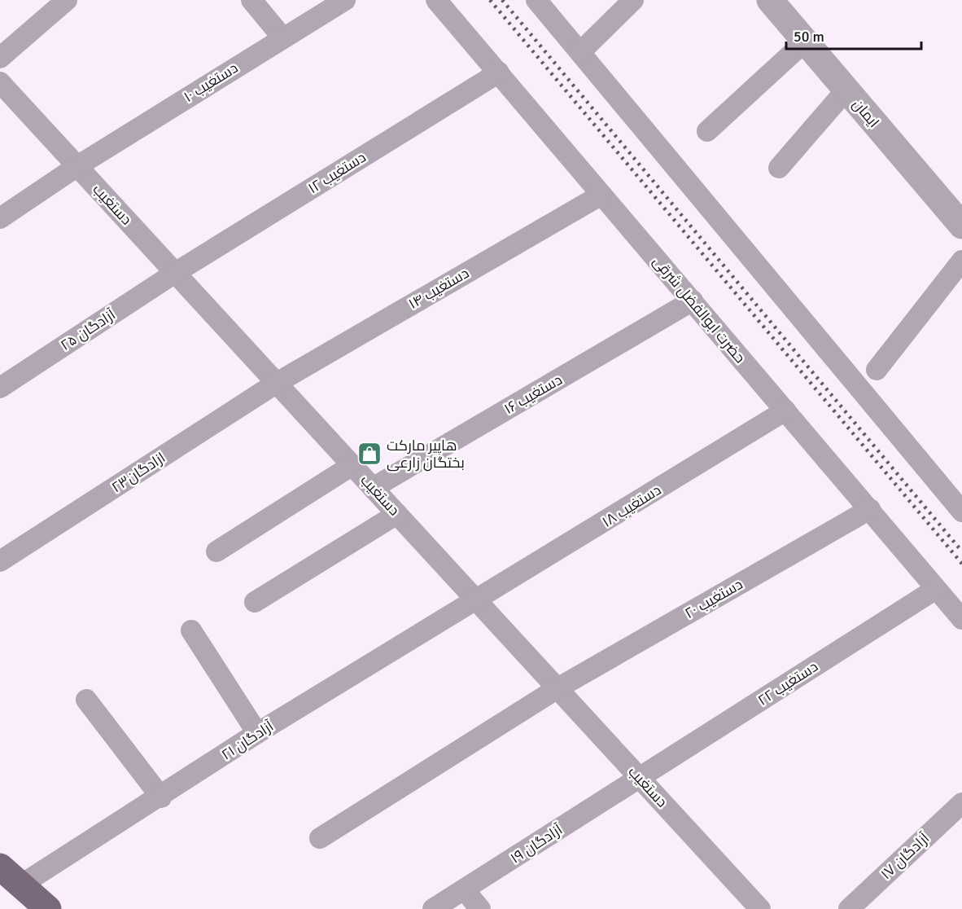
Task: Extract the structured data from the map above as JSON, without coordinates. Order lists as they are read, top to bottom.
{
  "streets": {
    "street": [
      "دستغیب ۱۰",
      "ایمان",
      "دستغیب ۱۲",
      "دستغیب",
      "دستغیب ۱۴",
      "حضرت ابوالفضل شرقی",
      "۲۵ آزادگان",
      "دستغیب ۱۶",
      "۲۳ازادگان",
      "دستغیب ۱۸",
      "دستغیب ۲۰",
      "دستغیب ۲۲",
      "۲۱ آزادگان",
      "۱۹ آزادگان",
      "۱۷ آزادگان"
    ]
  },
  "crossings": [
    ["دستغیب ۱۰", "دستغیب"],
    ["دستغیب ۱۲", "دستغیب"],
    ["دستغیب ۱۲", "حضرت ابوالفضل شرقی"],
    ["دستغیب ۱۲", "۲۵ آزادگان"],
    ["دستغیب", "دستغیب ۱۴"],
    ["دستغیب", "۲۵ آزادگان"],
    ["دستغیب", "دستغیب ۱۶"],
    ["دستغیب", "۲۳ازادگان"],
    ["دستغیب", "دستغیب ۱۸"],
    ["دستغیب", "دستغیب ۲۰"],
    ["دستغیب", "دستغیب ۲۲"],
    ["دستغیب", "۲۱ آزادگان"],
    ["دستغیب", "۱۹ آزادگان"],
    ["دستغیب ۱۴", "حضرت ابوالفضل شرقی"],
    ["دستغیب ۱۴", "۲۳ازادگان"],
    ["حضرت ابوالفضل شرقی", "دستغیب ۱۶"],
    ["حضرت ابوالفضل شرقی", "دستغیب ۱۸"],
    ["حضرت ابوالفضل شرقی", "دستغیب ۲۰"],
    ["حضرت ابوالفضل شرقی", "دستغیب ۲۲"],
    ["دستغیب ۱۸", "۲۱ آزادگان"],
    ["دستغیب ۲۲", "۱۹ آزادگان"]
  ],
  "places": {
    "shop": ["هاپیر مارکت بختگان زارعی"]
  },
  "scale_bar": "50 m"
}
